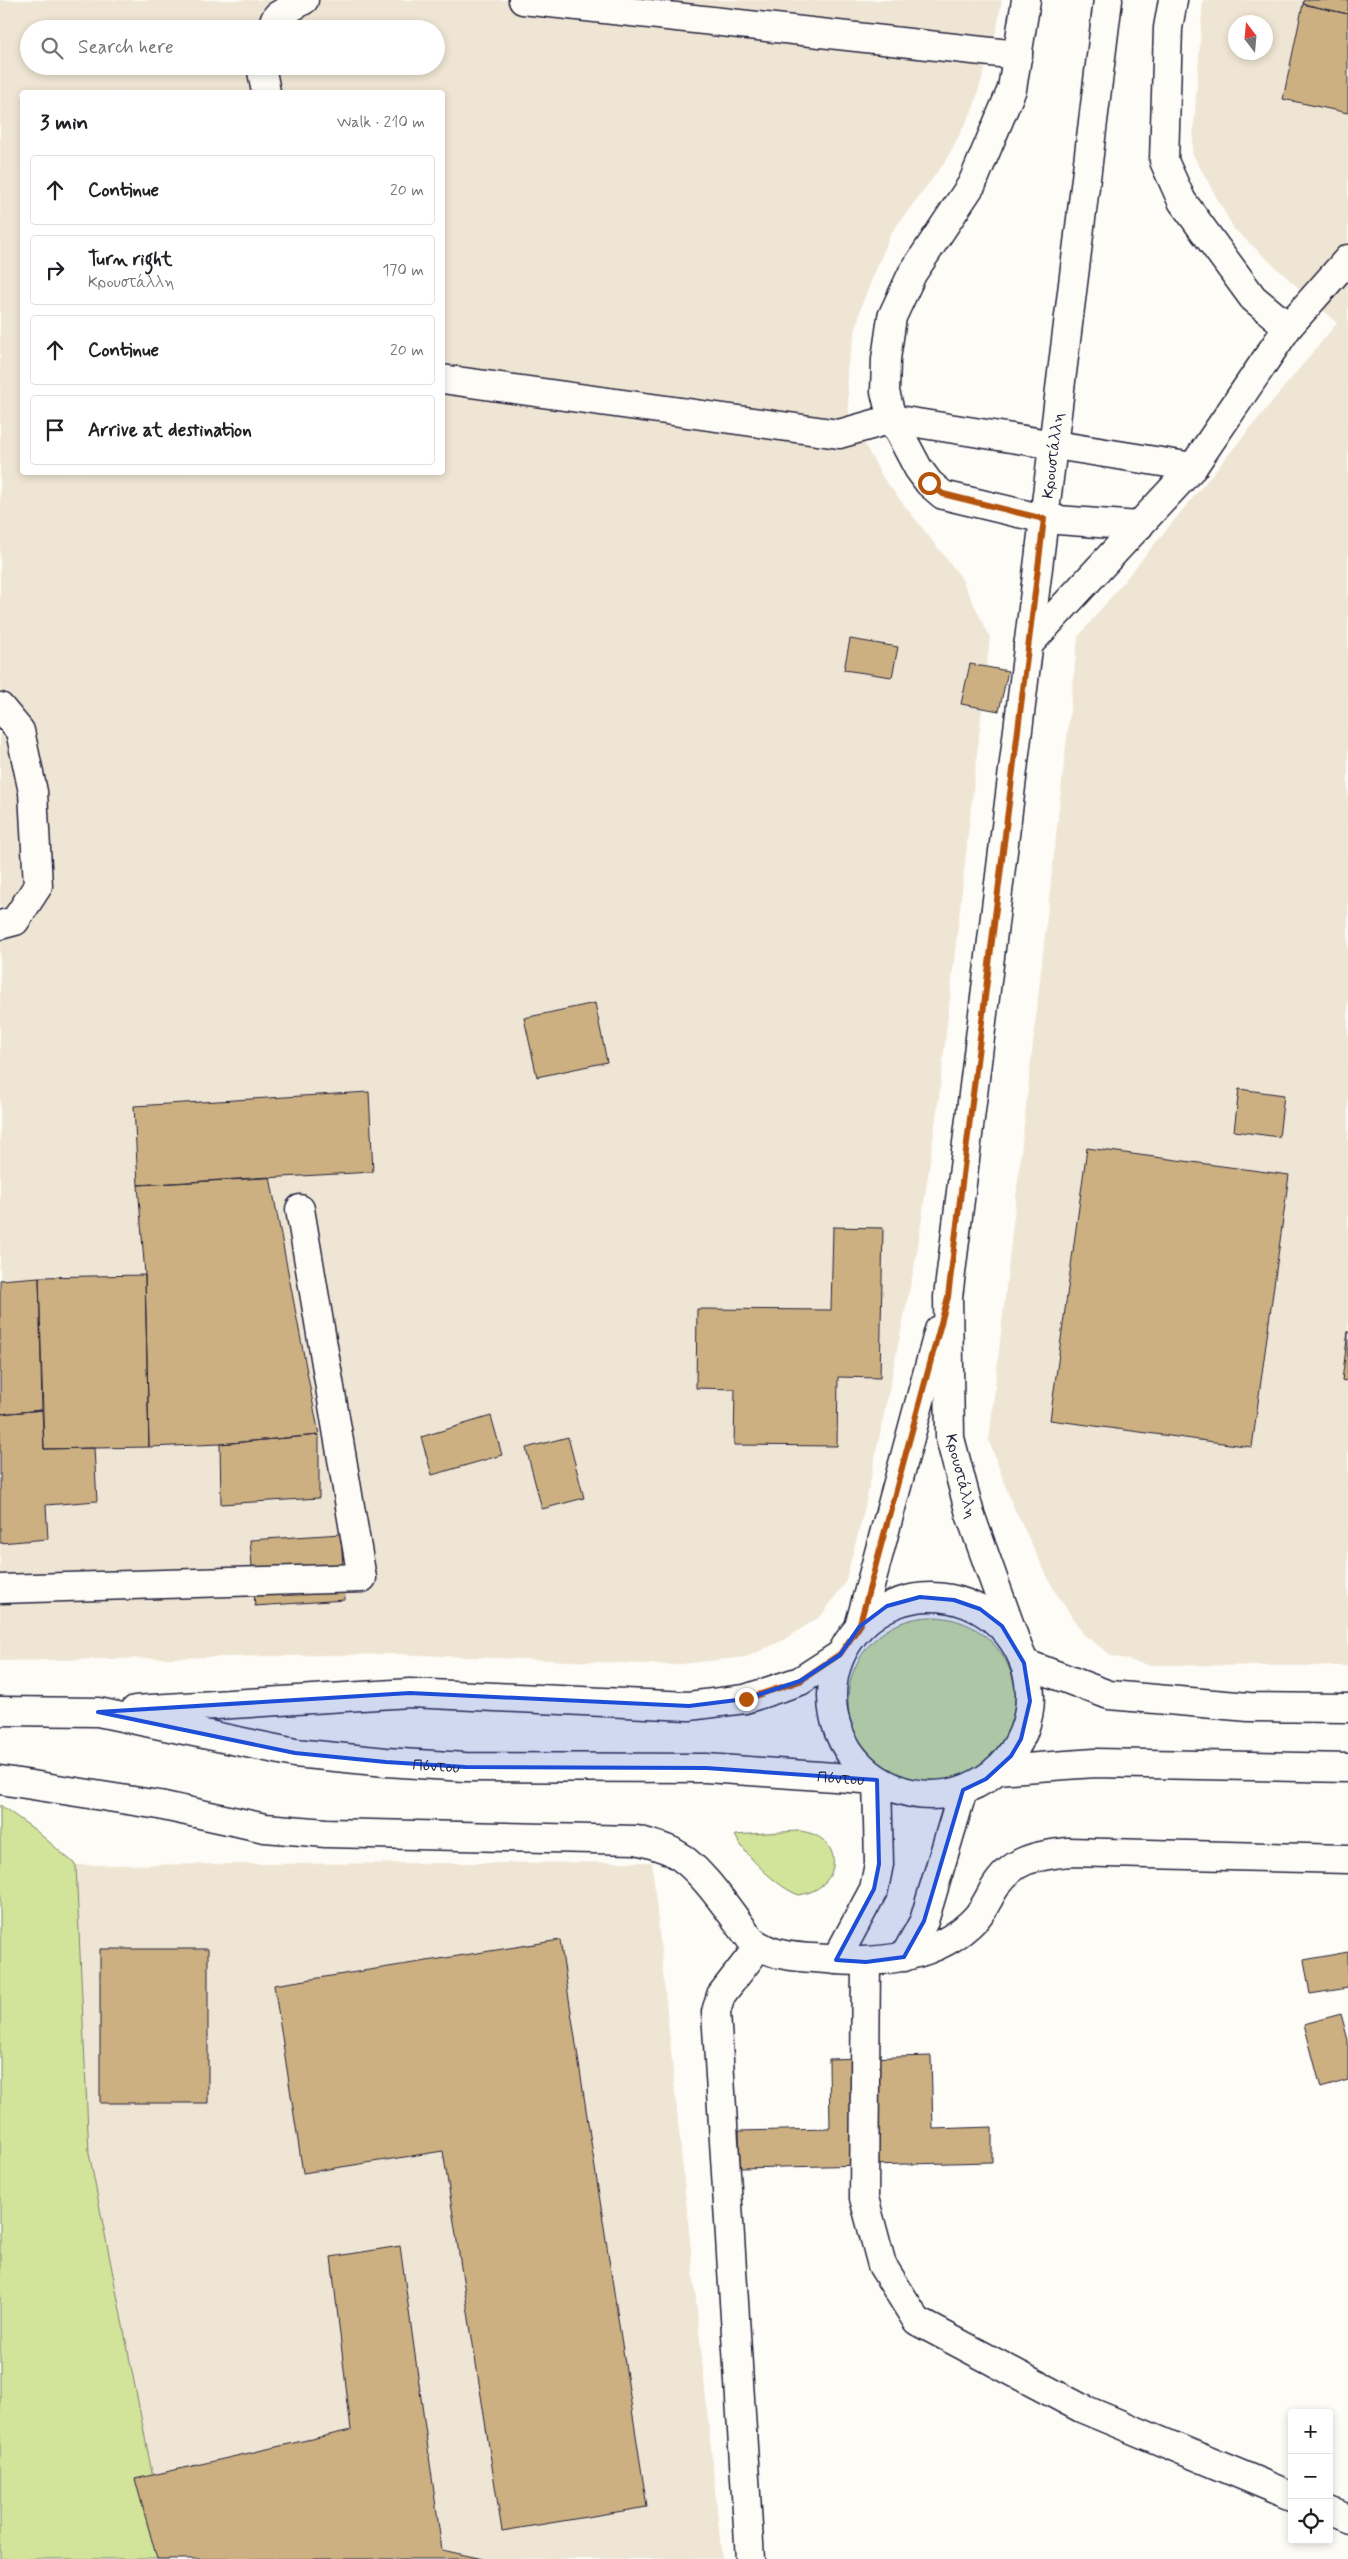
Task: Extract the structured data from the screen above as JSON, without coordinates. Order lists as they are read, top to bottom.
{
  "streets": {
    "street": ["Κρουστάλλη", "Πόντου"]
  },
  "north": "top",
  "page": {
    "search": "Search here",
    "heading": ["3 min", "Walk · 210 m"],
    "list": [
      ["Continue", "20 m"],
      ["Turn right", "Κρουστάλλη", "170 m"],
      ["Continue", "20 m"],
      "Arrive at destination"
    ],
    "map_buttons": ["+", "−"]
  }
}
